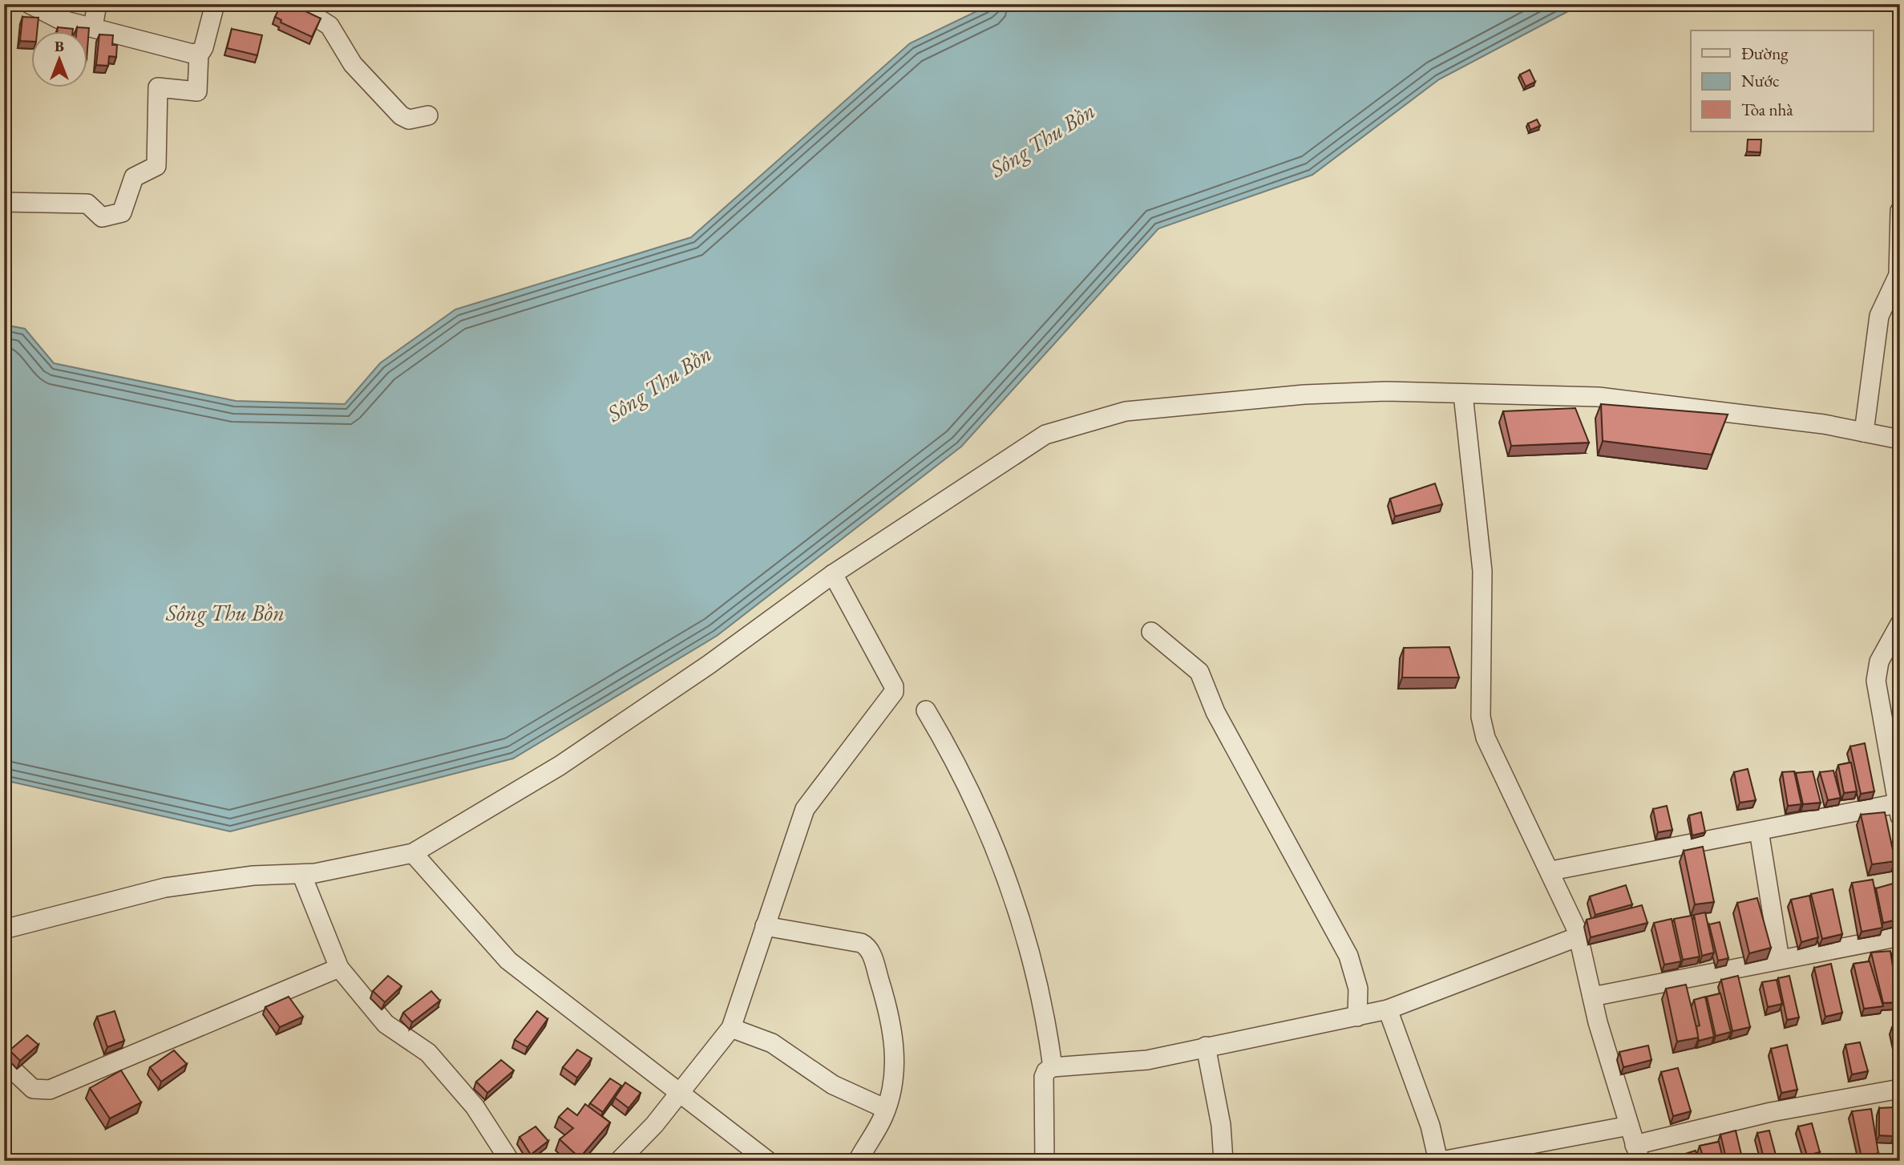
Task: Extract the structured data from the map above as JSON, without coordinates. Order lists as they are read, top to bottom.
{
  "water": ["Sông Thu Bồn"],
  "legend": ["Đường", "Nước", "Tòa nhà"],
  "north": "top"
}
